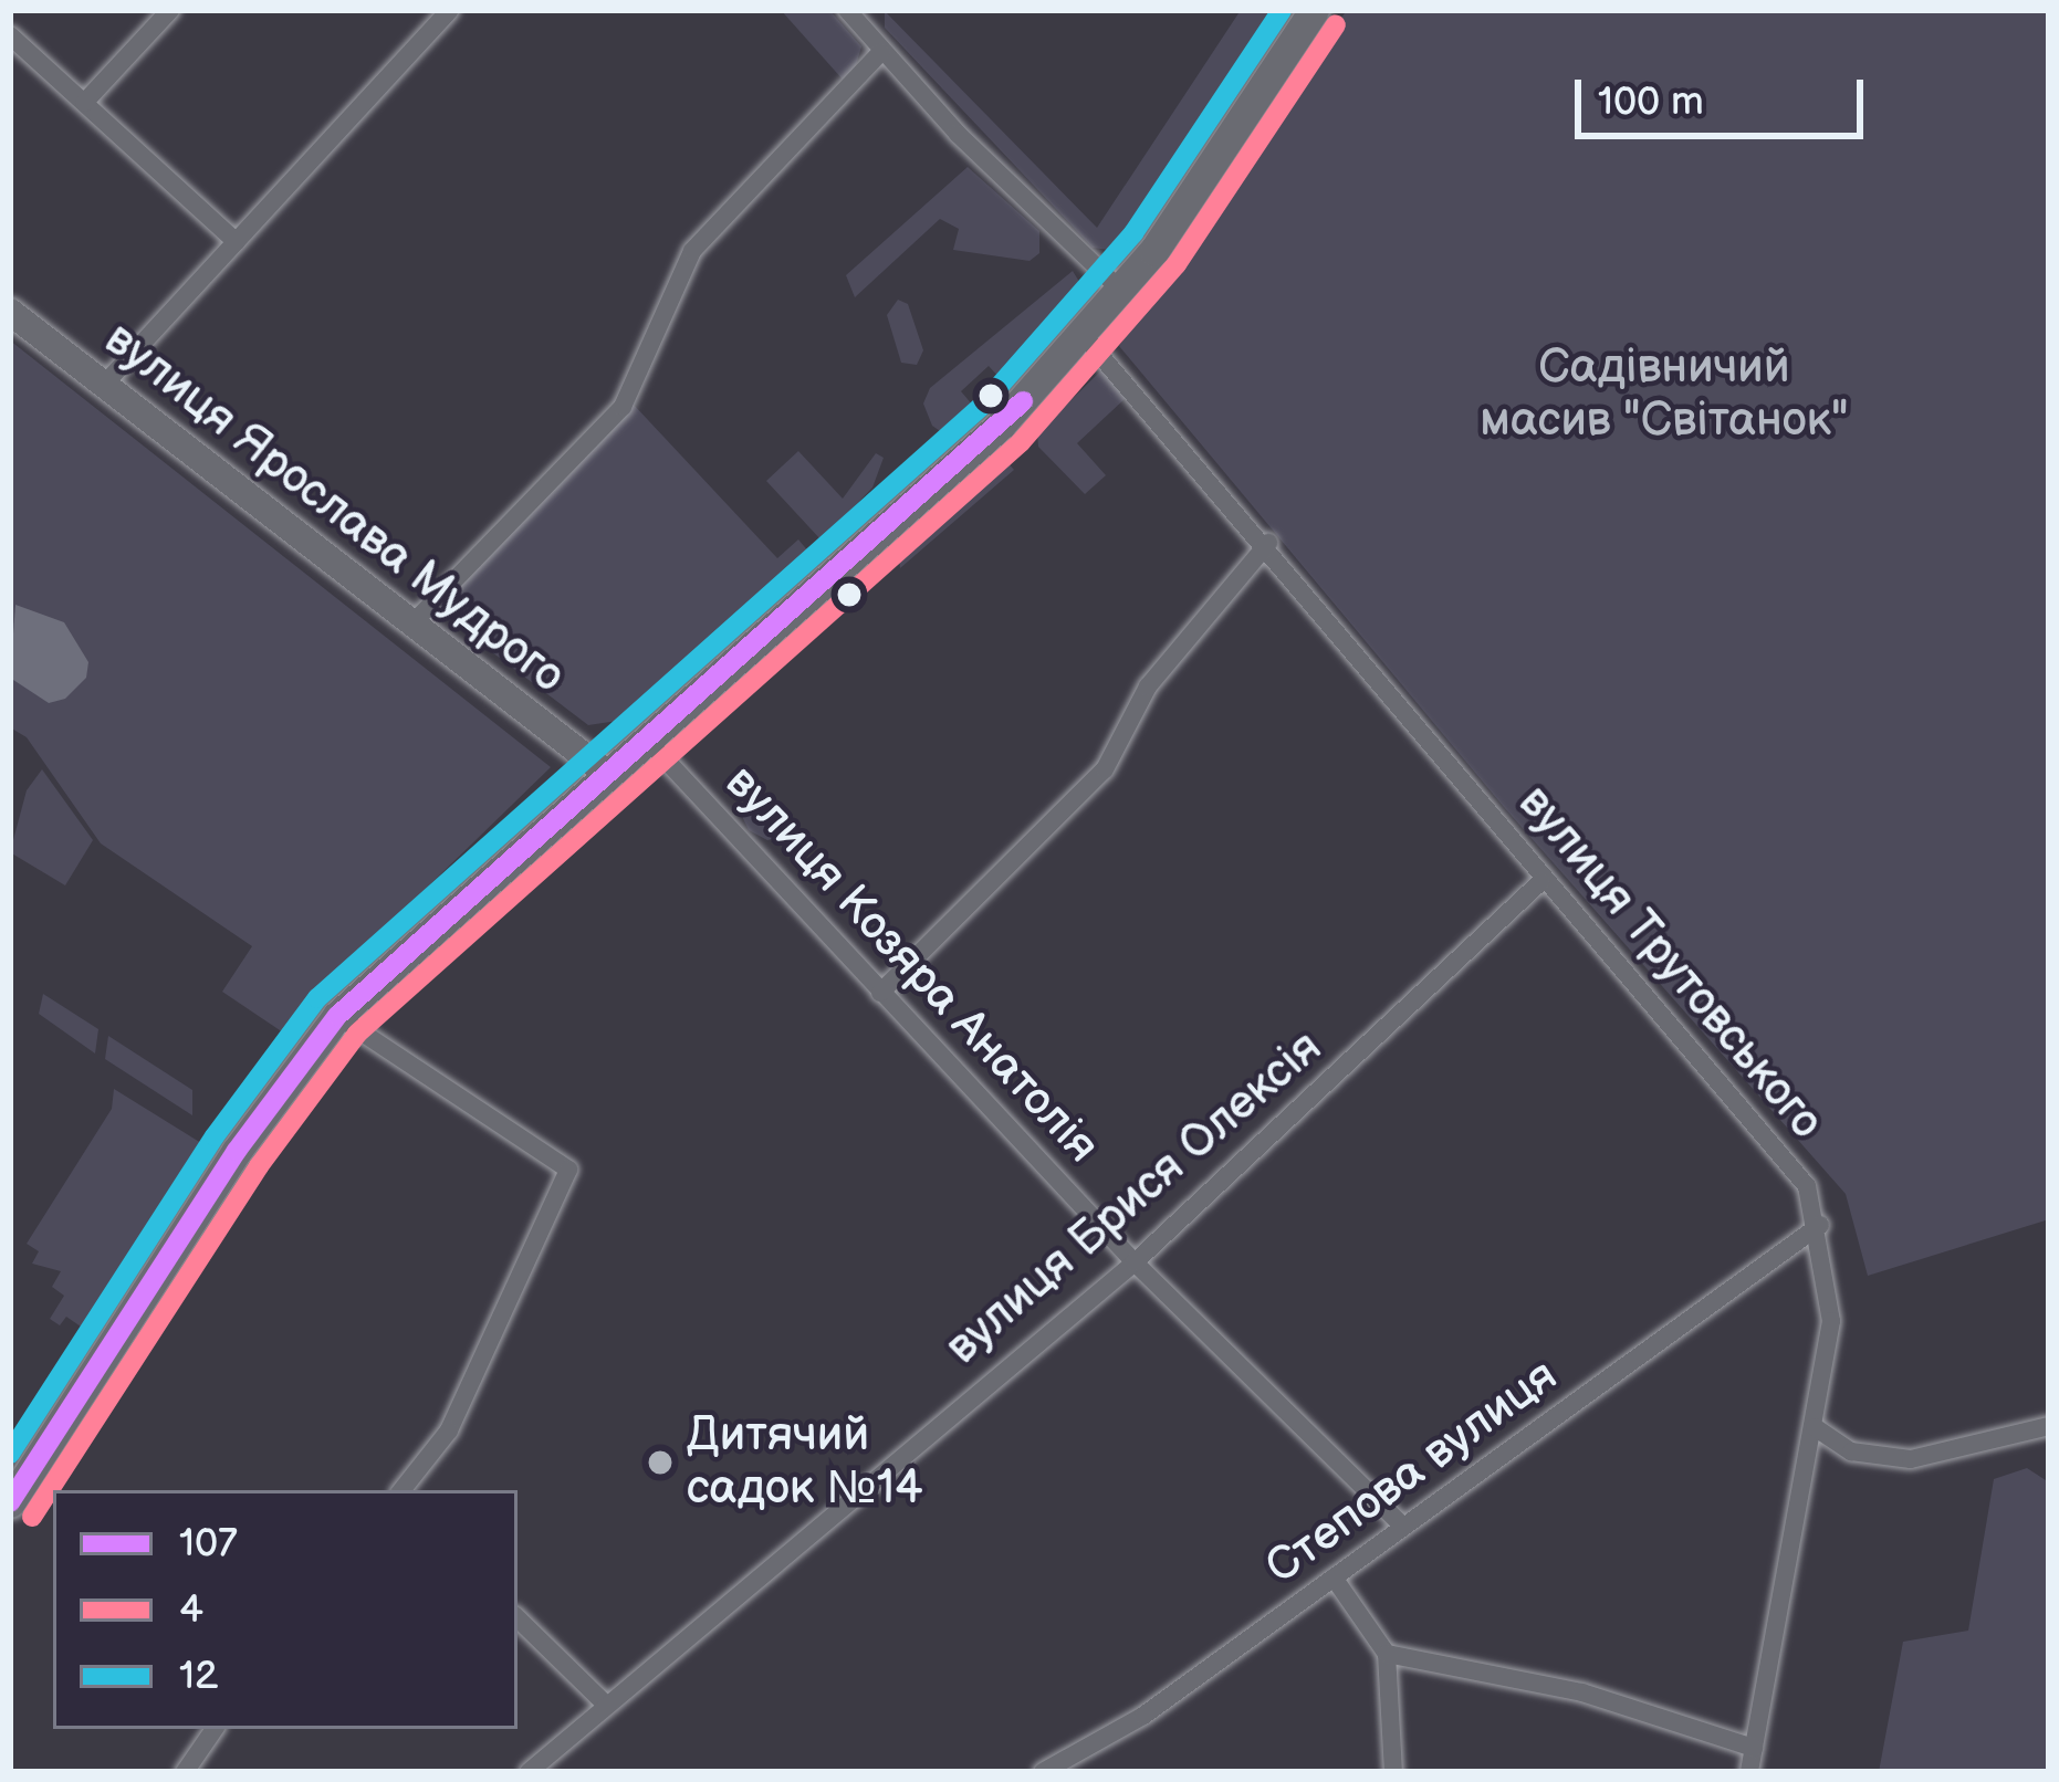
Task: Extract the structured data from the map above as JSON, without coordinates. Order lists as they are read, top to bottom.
{
  "streets": {
    "main road": ["вулиця Ярослава Мудрого"],
    "street": [
      "вулиця Трутовського",
      "вулиця Козяра Анатолія",
      "вулиця Брися Олексія",
      "Степова вулиця"
    ]
  },
  "crossings": [
    ["вулиця Трутовського", "вулиця Брися Олексія"],
    ["вулиця Трутовського", "Степова вулиця"],
    ["вулиця Козяра Анатолія", "вулиця Брися Олексія"],
    ["вулиця Козяра Анатолія", "Степова вулиця"]
  ],
  "parks": ["Садівничий масив \"Світанок\""],
  "places": ["Дитячий садок №14"],
  "lines": ["transit line 12", "transit line 4", "transit line 107"],
  "legend": ["107", "4", "12"],
  "scale_bar": "100 m"
}
